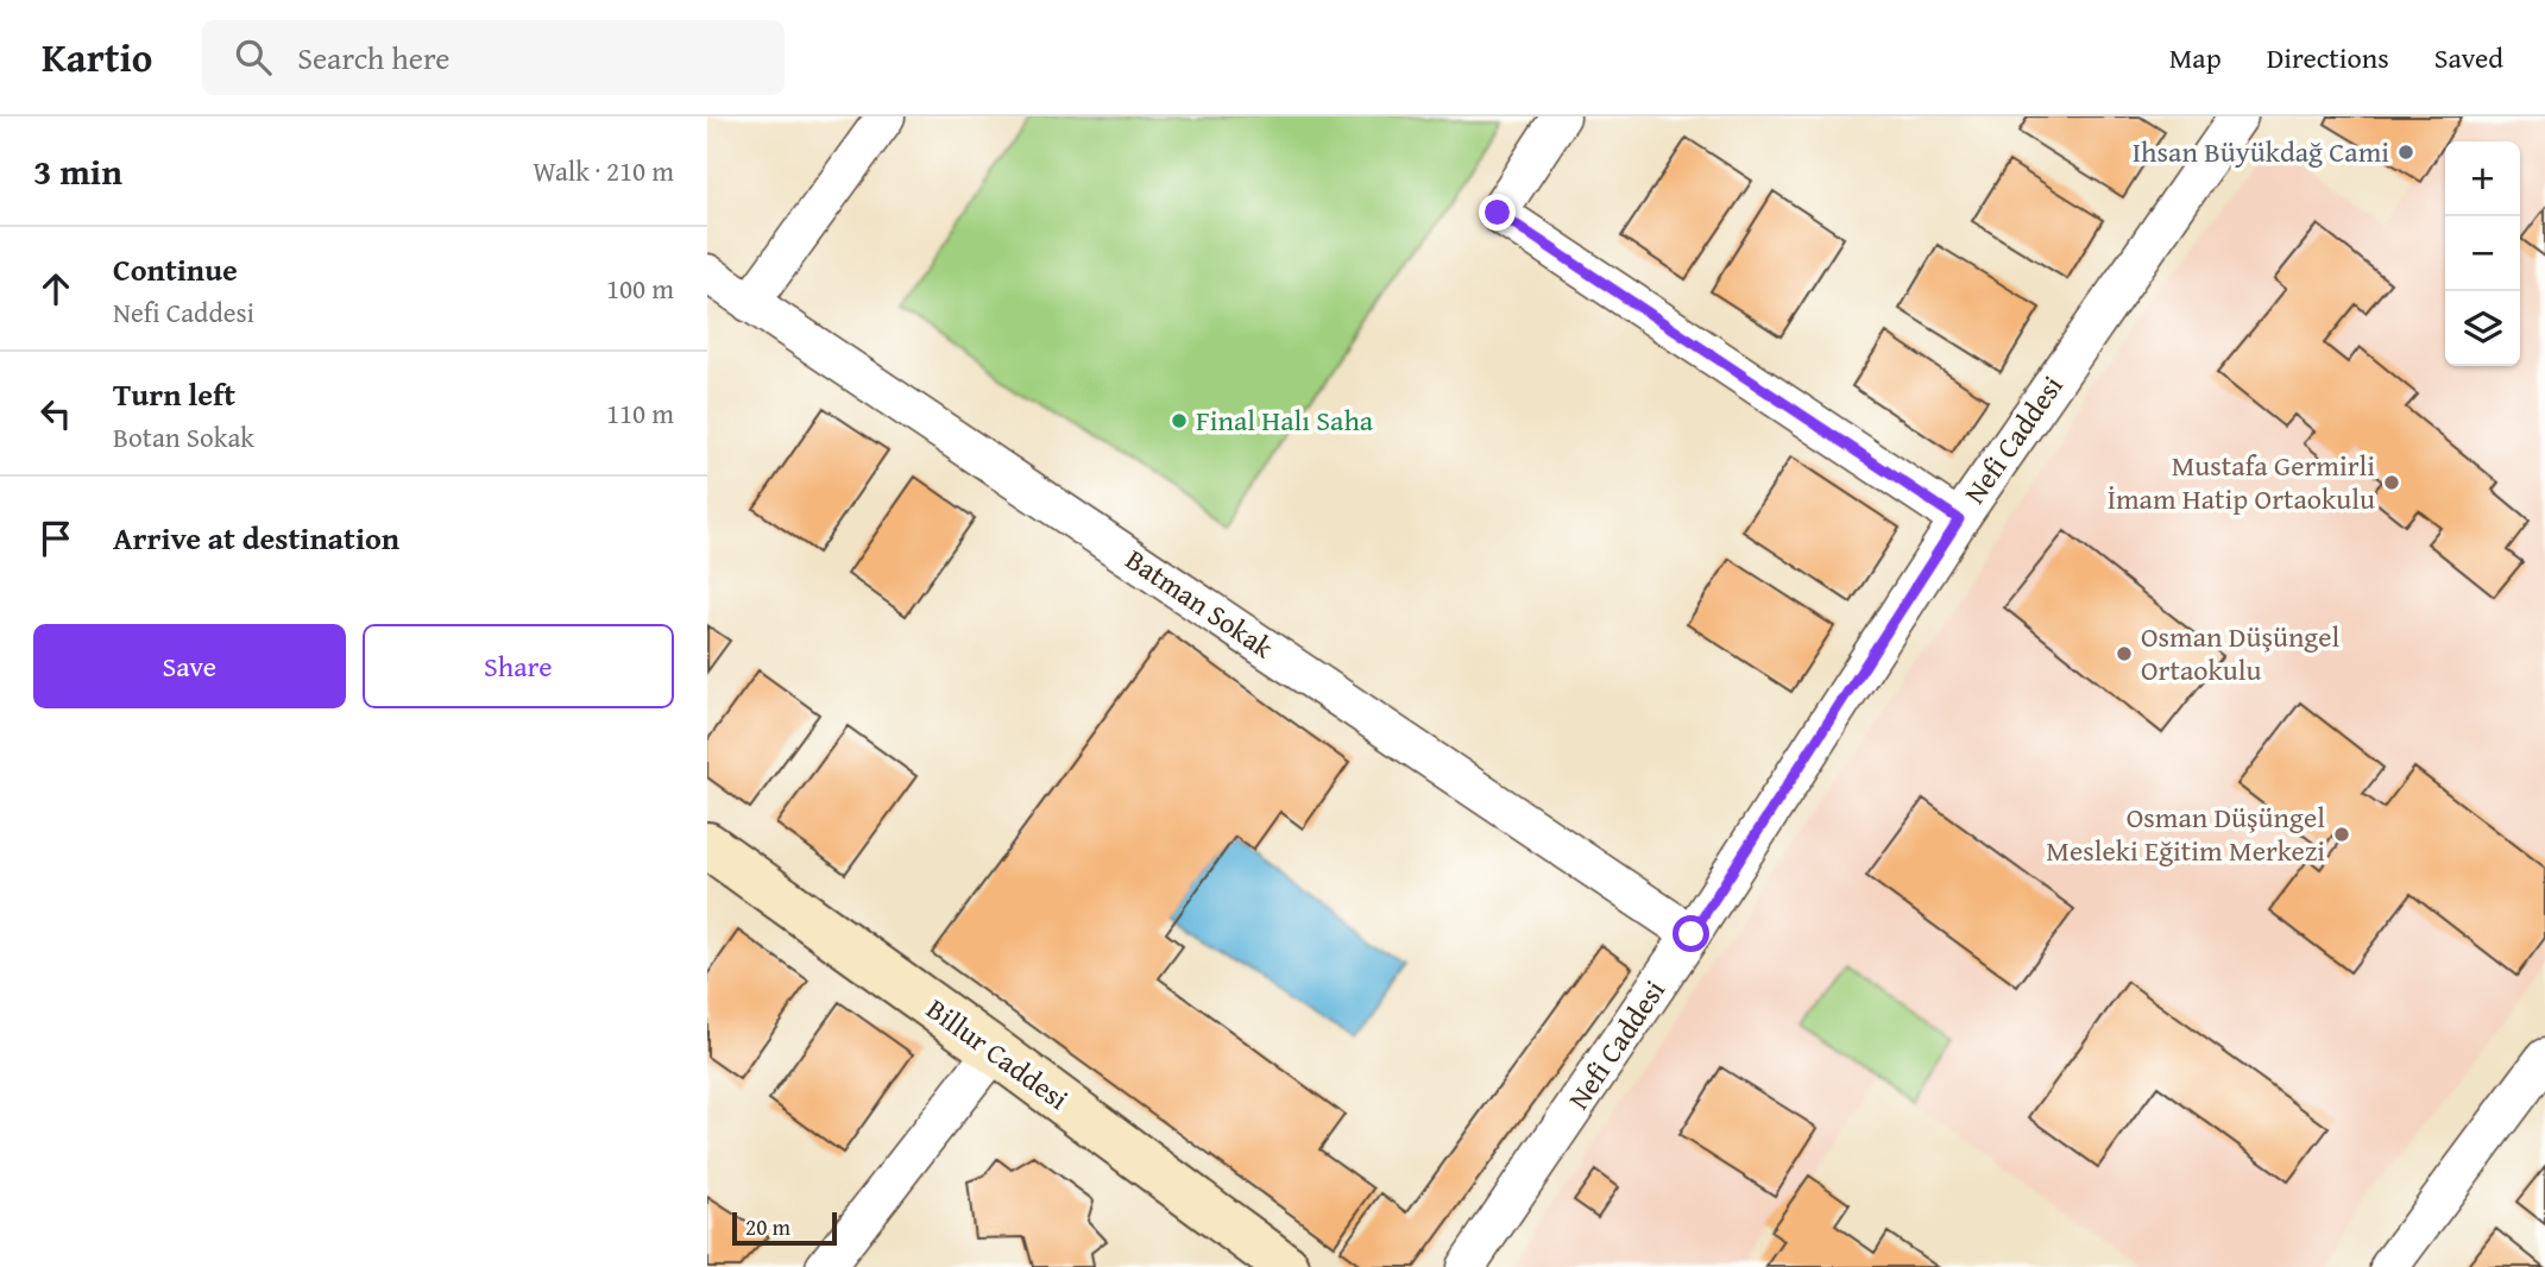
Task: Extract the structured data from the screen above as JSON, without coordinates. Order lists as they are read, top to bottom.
{
  "streets": {
    "street": ["Nefi Caddesi", "Batman Sokak", "Billur Caddesi"]
  },
  "crossings": [
    ["Nefi Caddesi", "Batman Sokak"]
  ],
  "places": [
    "Ihsan Büyükdağ Cami",
    "Final Halı Saha",
    "Mustafa Germirli İmam Hatip Ortaokulu",
    "Osman Düşüngel Ortaokulu",
    "Osman Düşüngel Mesleki Eğitim Merkezi"
  ],
  "scale_bar": "20 m",
  "page": {
    "header": "Kartio",
    "search": "Search here",
    "nav": ["Map", "Directions", "Saved"],
    "heading": ["3 min", "Walk · 210 m"],
    "map_buttons": ["+", "−"],
    "list": [
      ["Continue", "Nefi Caddesi", "100 m"],
      ["Turn left", "Botan Sokak", "110 m"],
      "Arrive at destination"
    ],
    "buttons": ["Save", "Share"],
    "scale": "20 m"
  }
}
